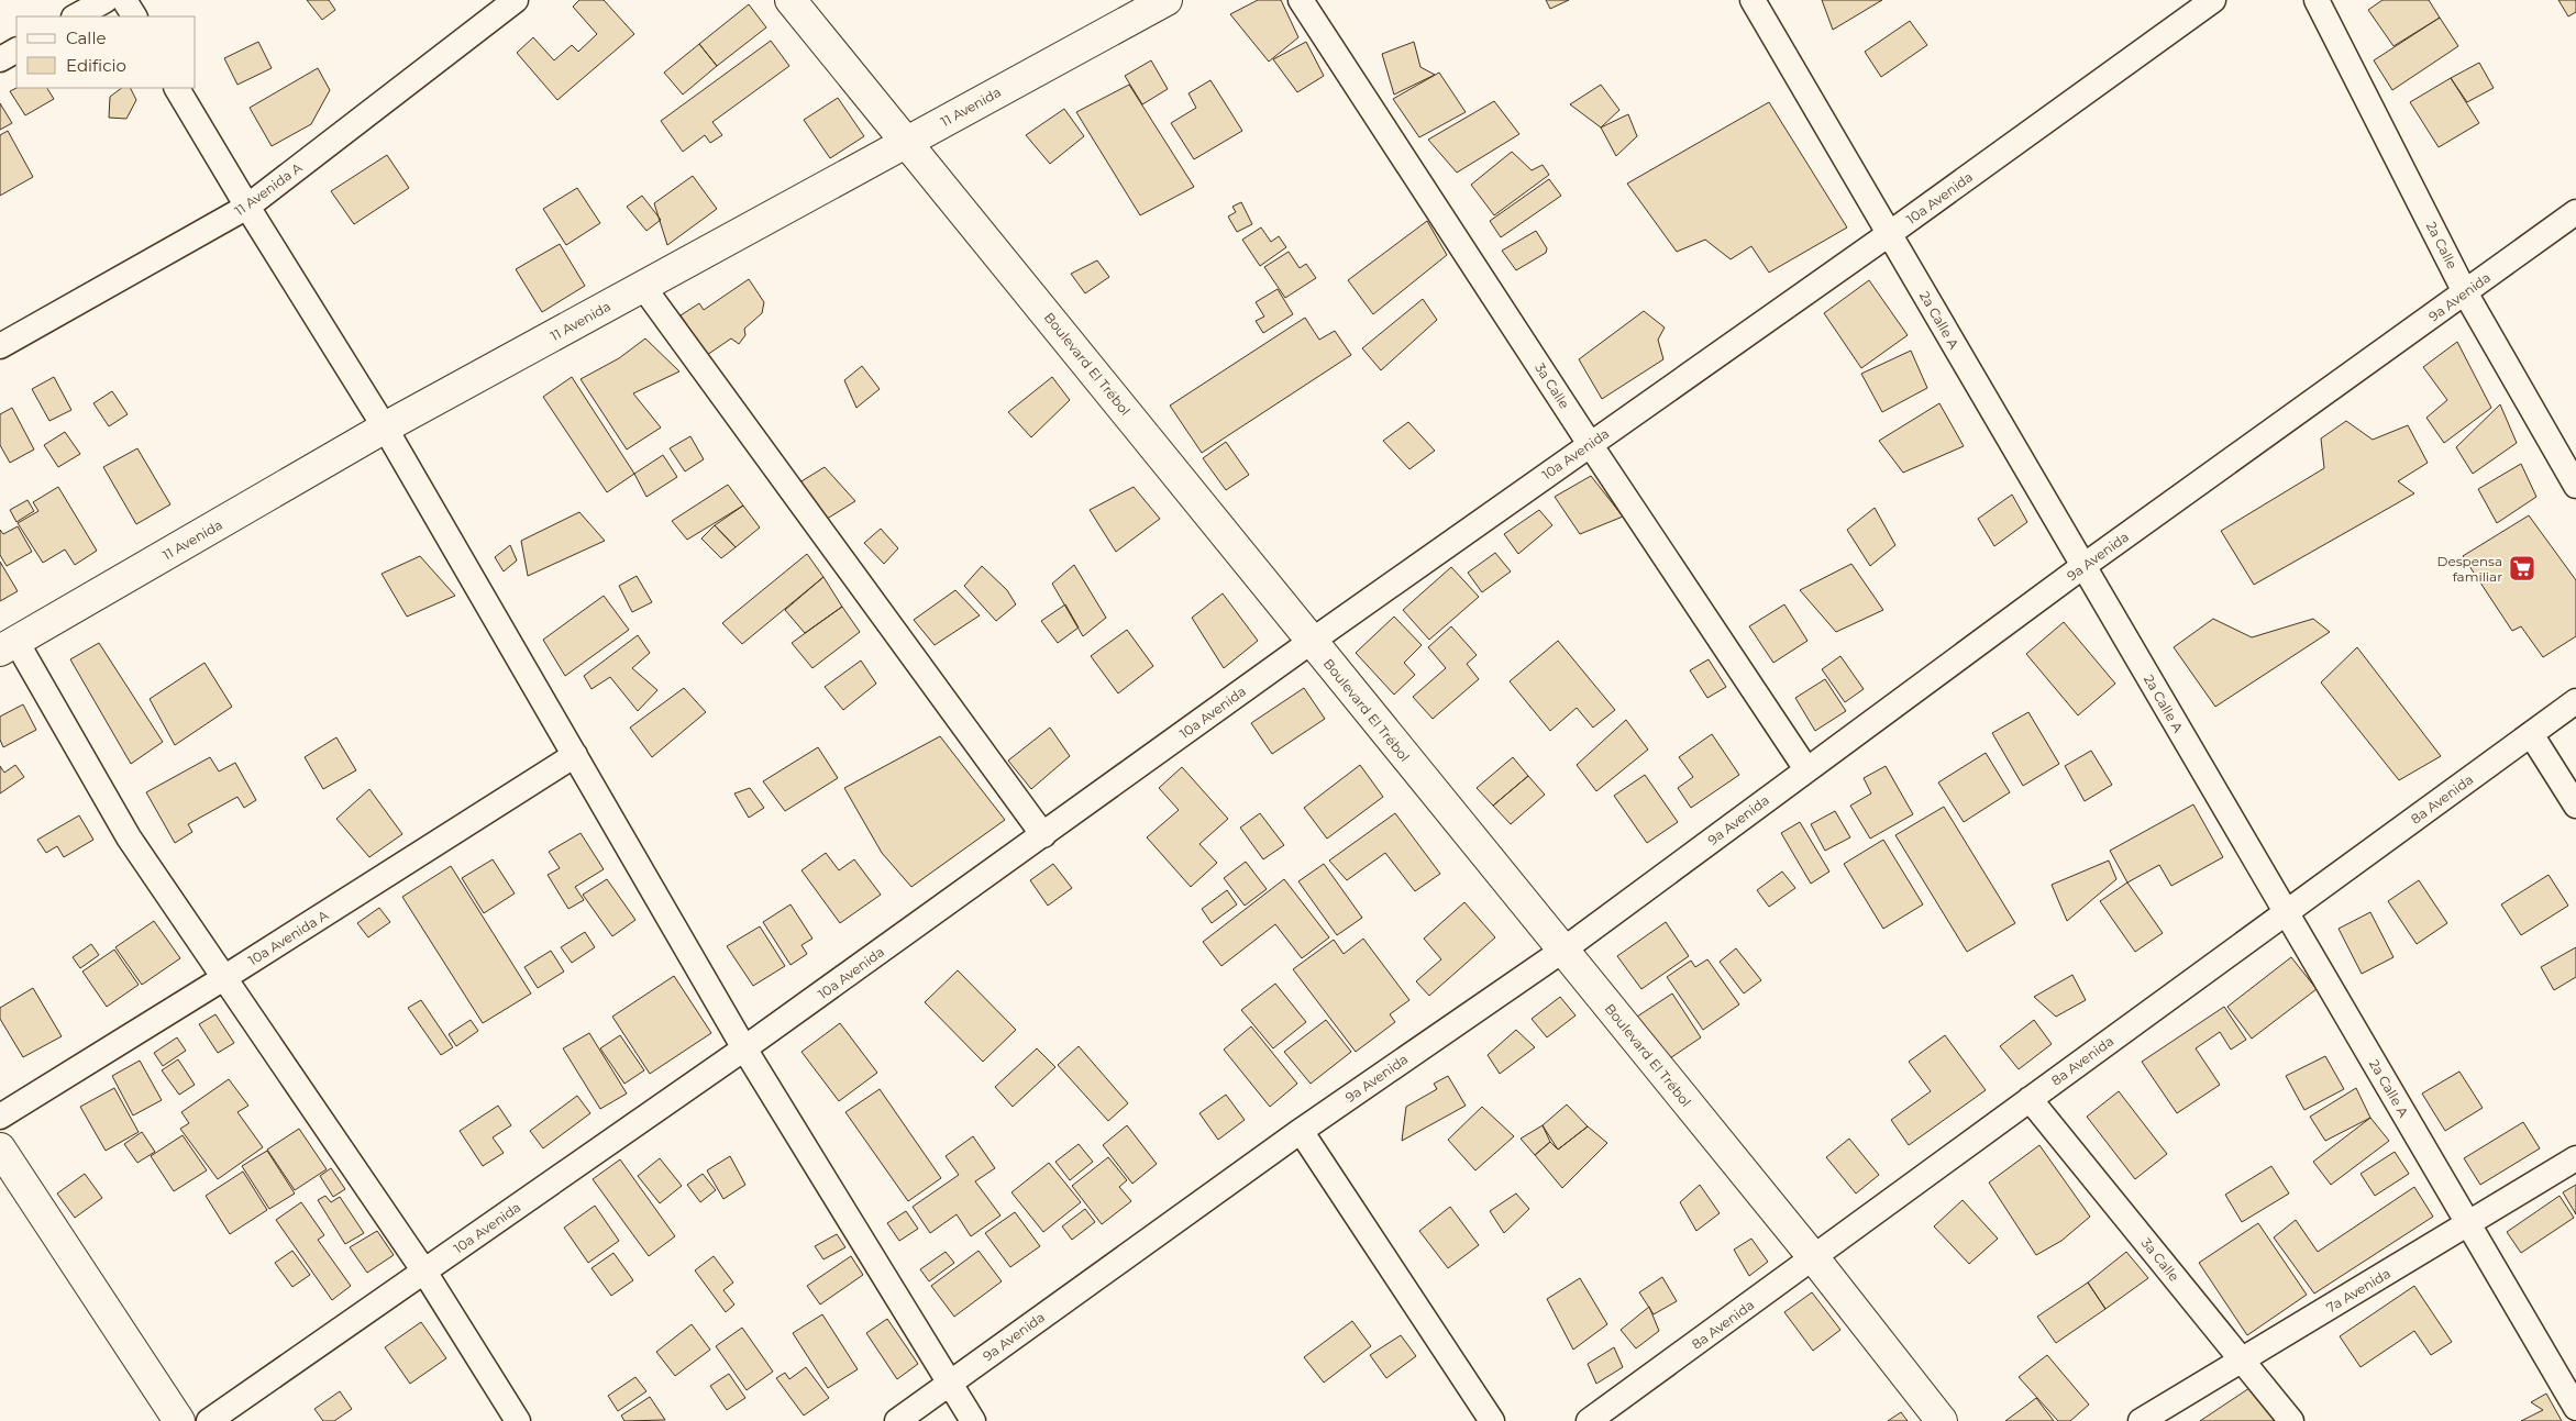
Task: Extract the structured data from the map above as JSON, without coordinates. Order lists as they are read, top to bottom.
{
  "streets": {
    "main road": ["11 Avenida", "Boulevard El Trébol"],
    "street": [
      "11 Avenida A",
      "10a Avenida",
      "2a Calle",
      "9a Avenida",
      "2a Calle A",
      "3a Calle",
      "8a Avenida",
      "10a Avenida A",
      "7a Avenida"
    ]
  },
  "crossings": [
    ["11 Avenida", "Boulevard El Trébol"],
    ["10a Avenida", "2a Calle A"],
    ["10a Avenida", "Boulevard El Trébol"],
    ["10a Avenida", "3a Calle"],
    ["2a Calle", "9a Avenida"],
    ["9a Avenida", "2a Calle A"],
    ["9a Avenida", "Boulevard El Trébol"],
    ["9a Avenida", "3a Calle"],
    ["2a Calle A", "8a Avenida"],
    ["2a Calle A", "7a Avenida"],
    ["Boulevard El Trébol", "8a Avenida"],
    ["3a Calle", "8a Avenida"],
    ["3a Calle", "7a Avenida"]
  ],
  "places": {
    "supermarket": ["Despensa familiar"]
  },
  "legend": ["Calle", "Edificio"]
}
